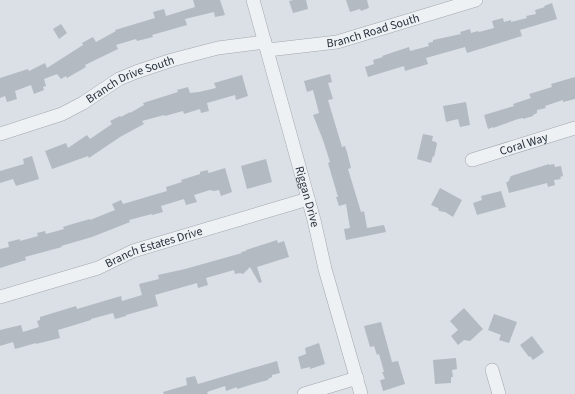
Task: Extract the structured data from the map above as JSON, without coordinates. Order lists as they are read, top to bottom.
{
  "streets": {
    "street": [
      "Branch Road South",
      "Branch Drive South",
      "Coral Way",
      "Riggan Drive",
      "Branch Estates Drive"
    ]
  },
  "crossings": [
    ["Branch Road South", "Branch Drive South"],
    ["Branch Road South", "Riggan Drive"],
    ["Branch Drive South", "Riggan Drive"],
    ["Riggan Drive", "Branch Estates Drive"]
  ]
}
